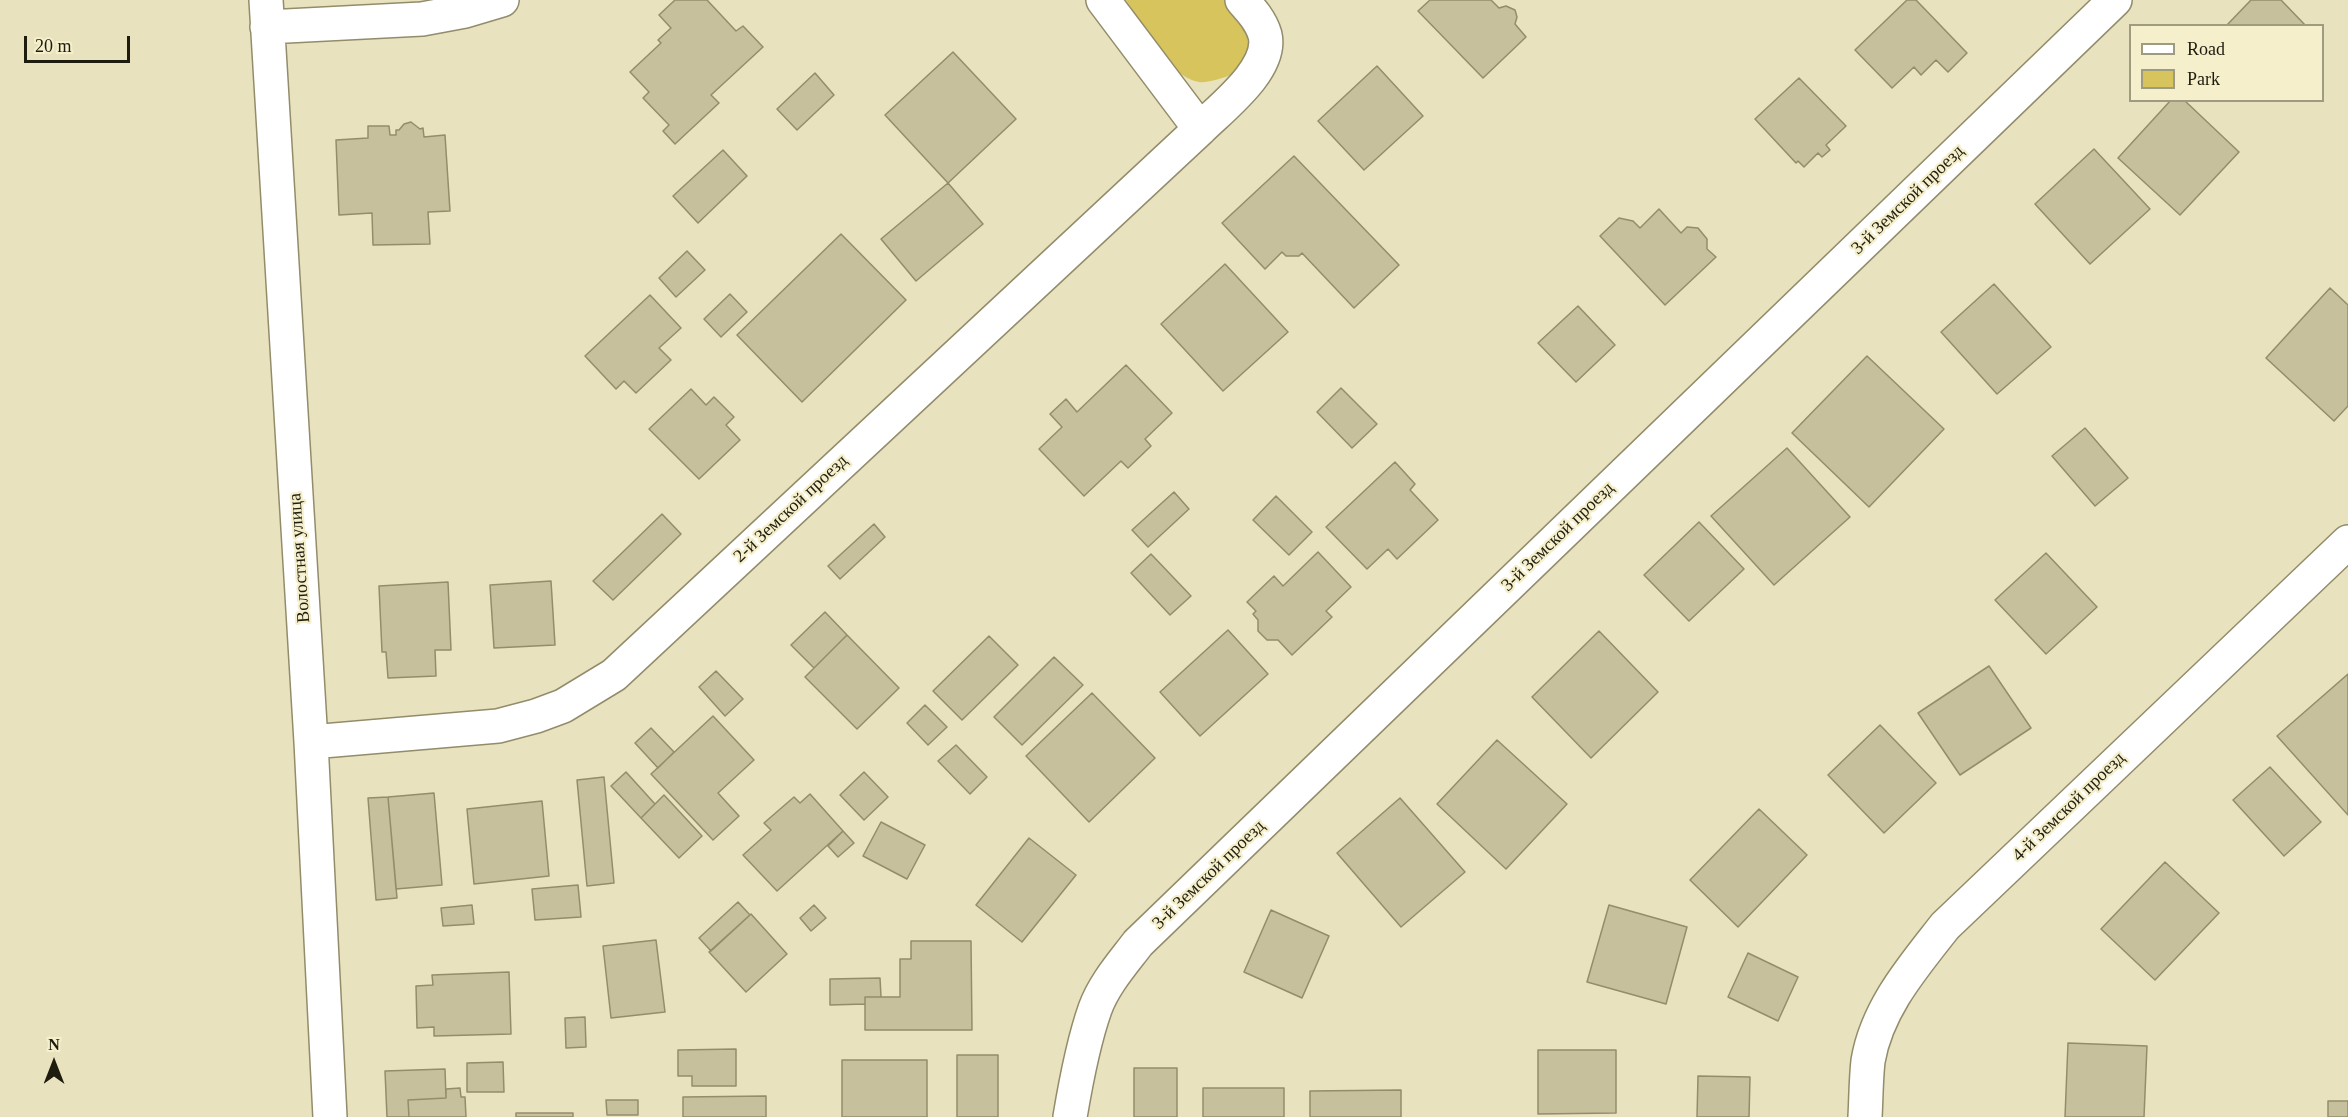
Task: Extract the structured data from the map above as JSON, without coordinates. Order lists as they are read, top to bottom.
{
  "streets": {
    "street": [
      "3-й Земской проезд",
      "2-й Земской проезд",
      "Волостная улица",
      "4-й Земской проезд"
    ]
  },
  "crossings": [
    ["2-й Земской проезд", "Волостная улица"]
  ],
  "legend": ["Road", "Park"],
  "scale_bar": "20 m",
  "north": "top"
}
